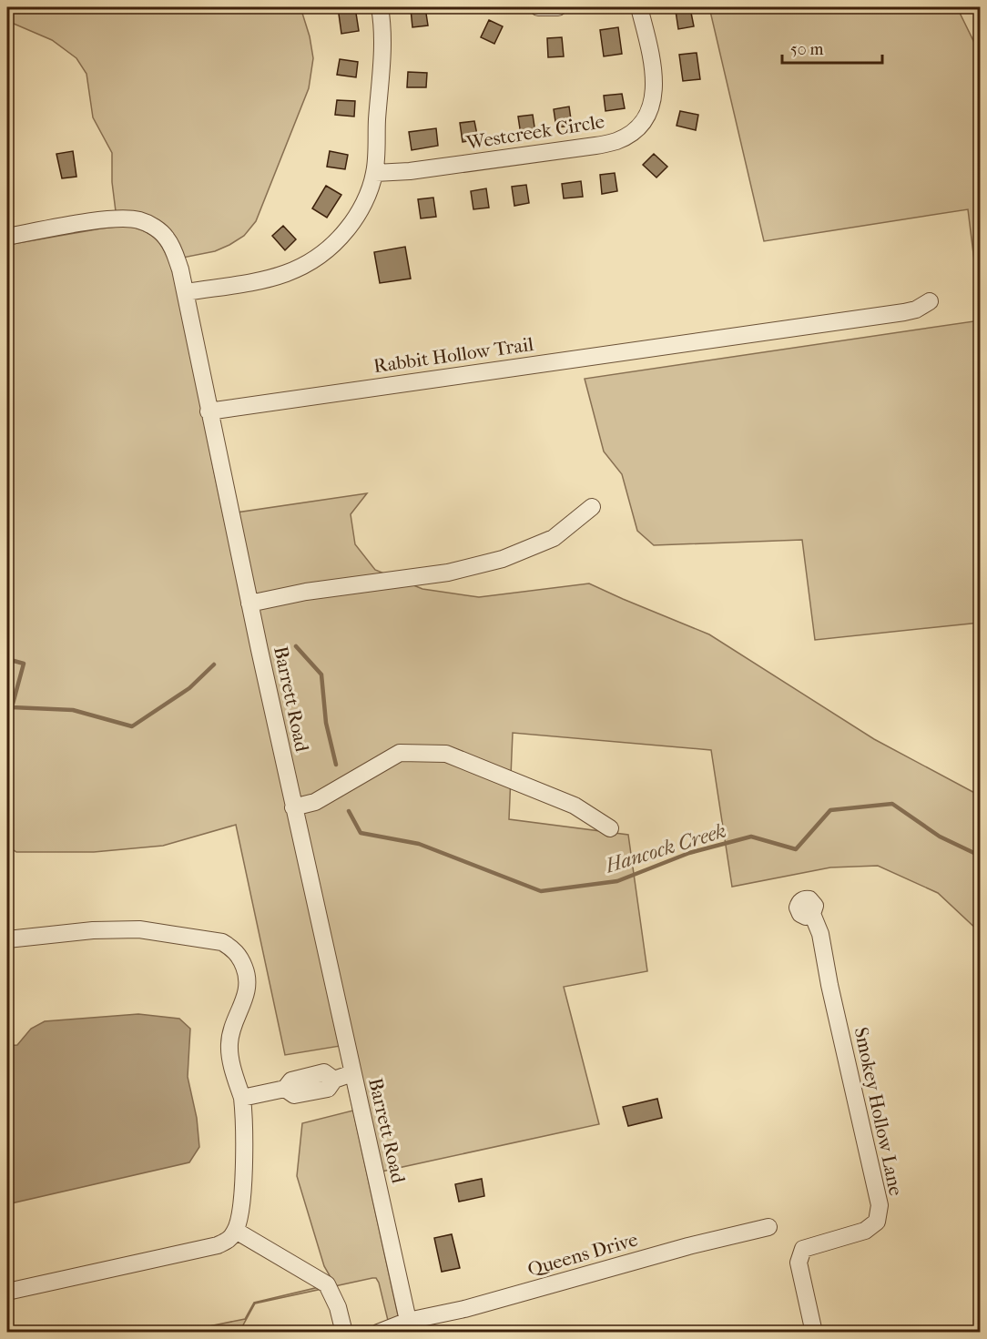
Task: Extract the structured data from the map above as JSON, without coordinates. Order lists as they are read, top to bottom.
{
  "streets": {
    "street": [
      "Westcreek Circle",
      "Rabbit Hollow Trail",
      "Barrett Road",
      "Smokey Hollow Lane",
      "Queens Drive"
    ]
  },
  "crossings": [
    ["Rabbit Hollow Trail", "Barrett Road"],
    ["Barrett Road", "Queens Drive"]
  ],
  "water": ["Hancock Creek"],
  "scale_bar": "50 m"
}
